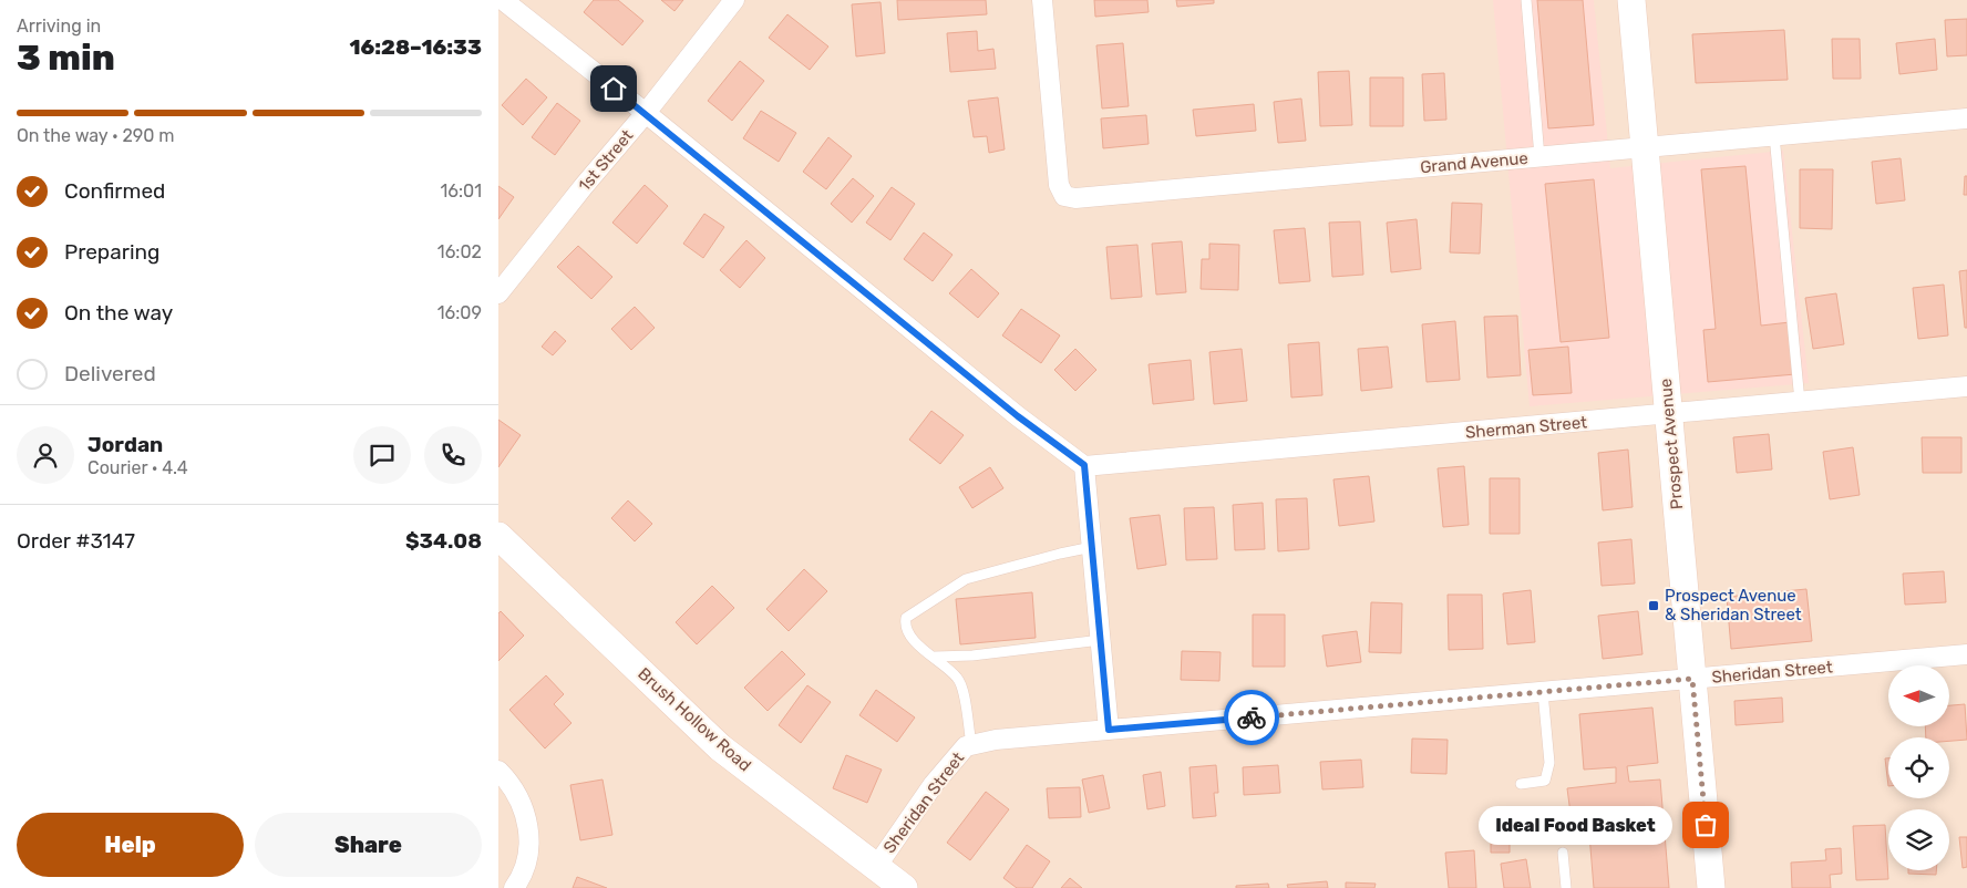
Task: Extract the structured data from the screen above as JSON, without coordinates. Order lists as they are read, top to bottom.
{
  "streets": {
    "main road": ["Prospect Avenue", "Brush Hollow Road"],
    "street": [
      "1st Street",
      "Grand Avenue",
      "Sherman Street",
      "Sheridan Street"
    ]
  },
  "crossings": [
    ["Grand Avenue", "Prospect Avenue"],
    ["Sherman Street", "Prospect Avenue"],
    ["Prospect Avenue", "Sheridan Street"],
    ["Sheridan Street", "Brush Hollow Road"]
  ],
  "places": {
    "transit": ["Prospect Avenue & Sheridan Street"],
    "other": ["Ideal Food Basket"]
  },
  "north": "left",
  "page": {
    "heading": ["3 min", "Arriving in", "16:28–16:33"],
    "panel": [
      "Jordan",
      "Courier · 4.4",
      "Order #3147",
      "$34.08"
    ],
    "bar": "On the way · 290 m",
    "list": [
      ["Confirmed", "16:01"],
      ["Preparing", "16:02"],
      ["On the way", "16:09"],
      "Delivered"
    ],
    "buttons": ["Help", "Share"],
    "bubble": "Ideal Food Basket"
  }
}
